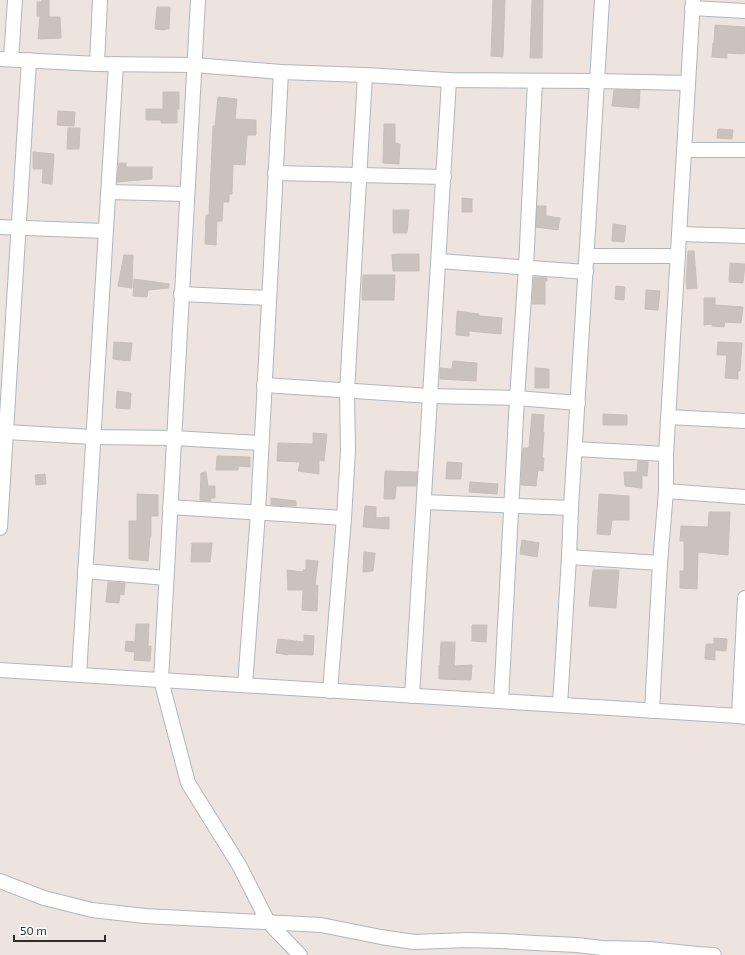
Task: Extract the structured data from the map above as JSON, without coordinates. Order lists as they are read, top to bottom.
{
  "scale_bar": "50 m"
}
